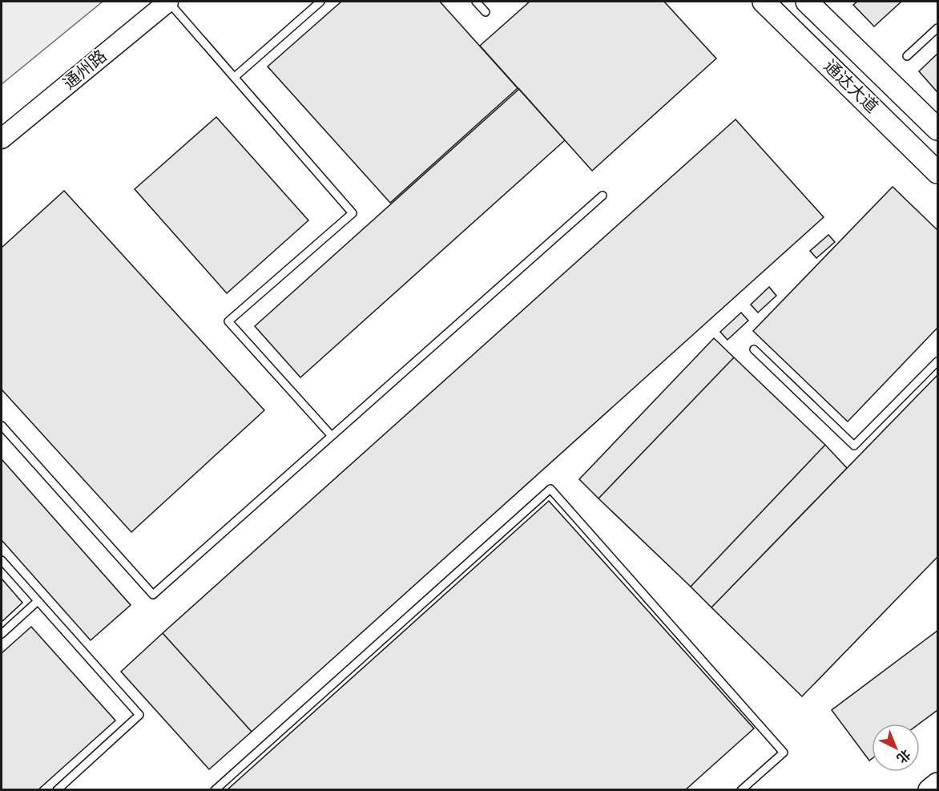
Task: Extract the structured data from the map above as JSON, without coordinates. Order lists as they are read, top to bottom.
{
  "streets": {
    "main road": ["通达大道"],
    "street": ["通州路"]
  },
  "north": "bottom right"
}
